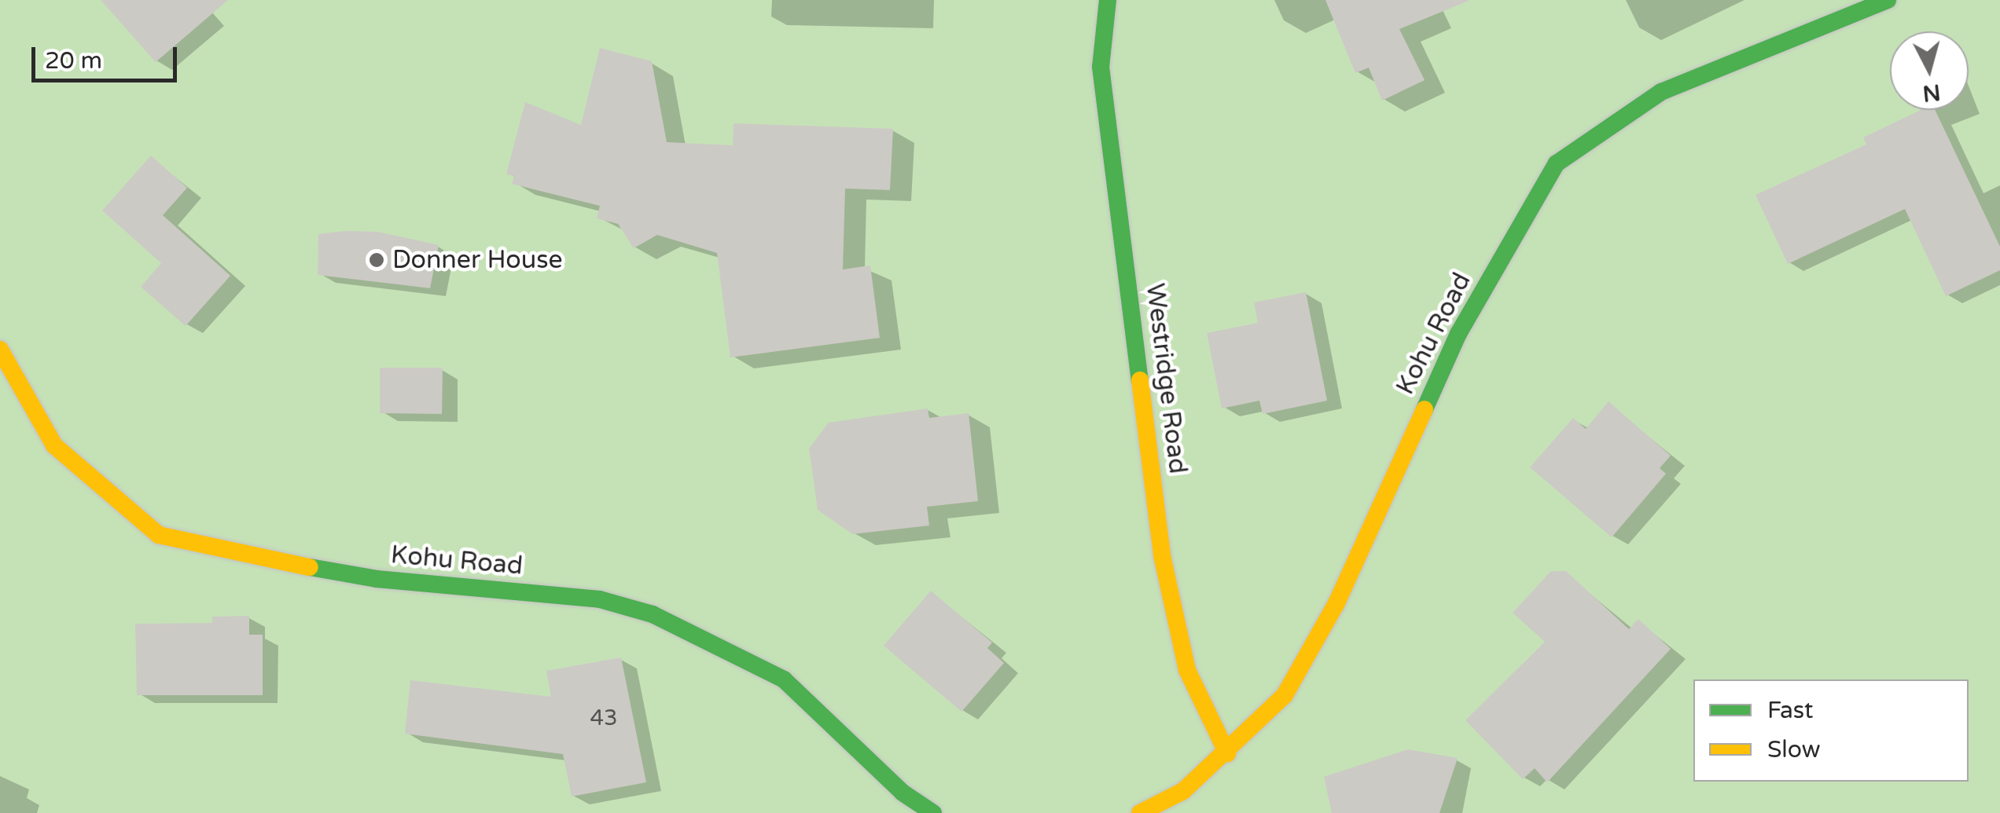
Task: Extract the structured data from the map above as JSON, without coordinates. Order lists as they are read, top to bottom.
{
  "streets": {
    "street": ["Kohu Road", "Westridge Road"]
  },
  "crossings": [
    ["Kohu Road", "Westridge Road"]
  ],
  "places": ["Donner House"],
  "house_numbers": ["43"],
  "legend": ["Fast", "Slow"],
  "scale_bar": "20 m",
  "north": "bottom"
}
